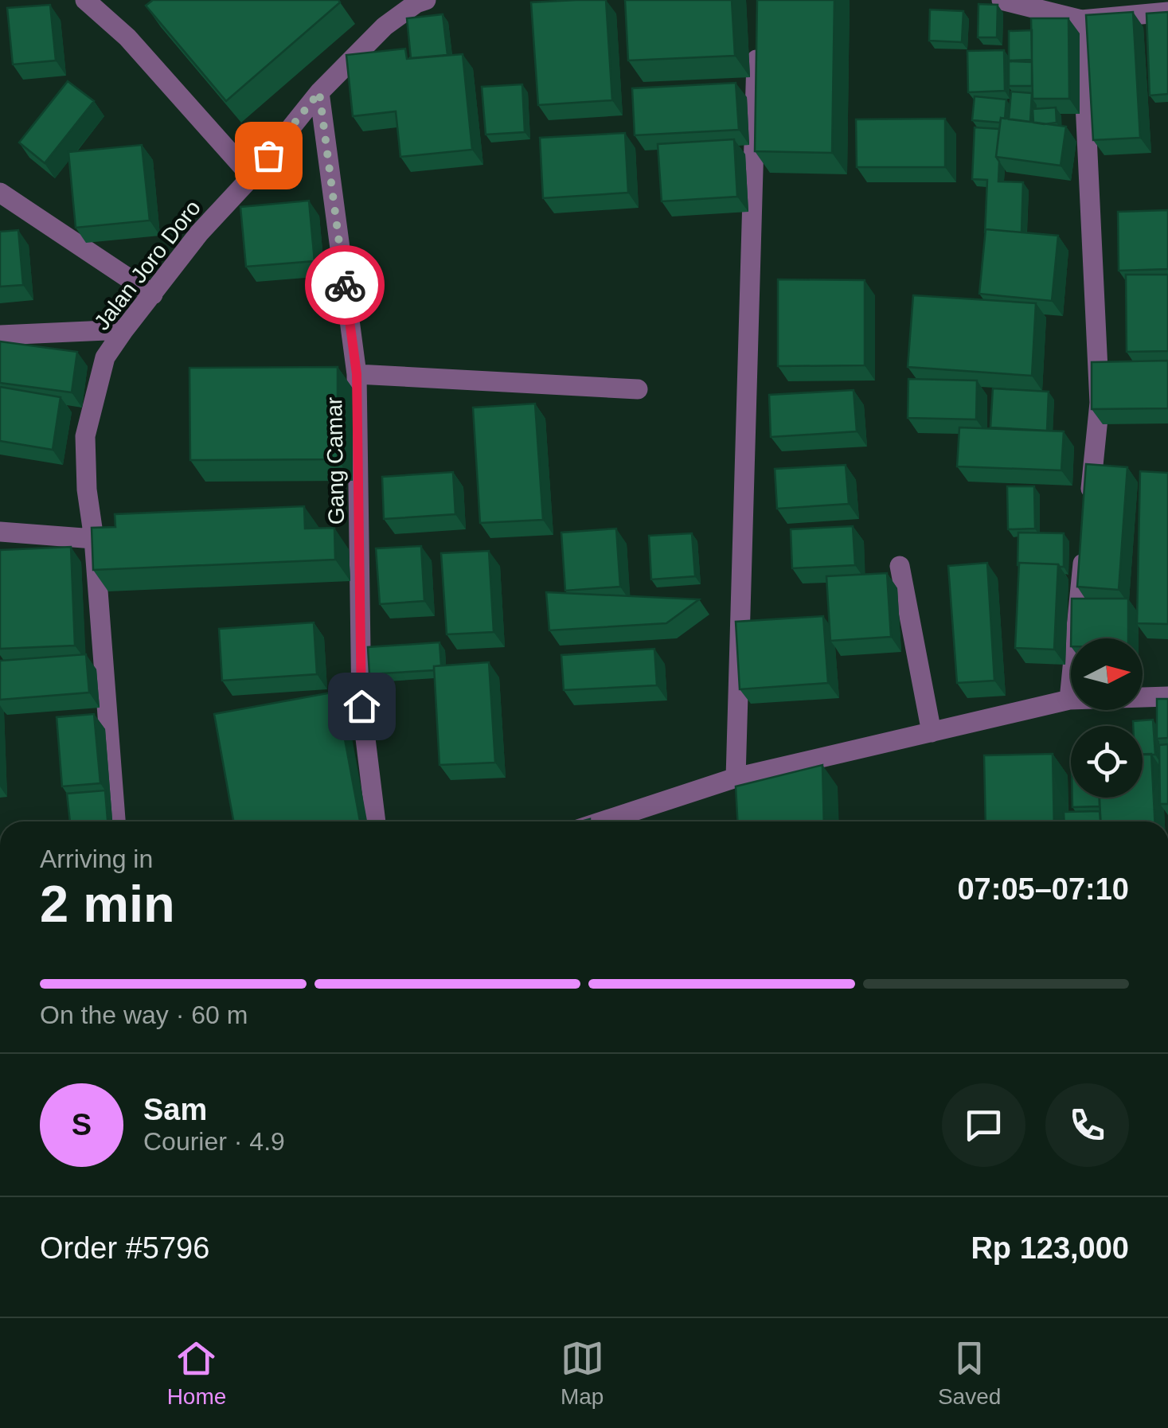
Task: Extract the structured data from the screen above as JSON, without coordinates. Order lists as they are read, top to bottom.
{
  "streets": {
    "street": ["Jalan Joro Doro", "Gang Camar"]
  },
  "crossings": [
    ["Jalan Joro Doro", "Gang Camar"]
  ],
  "north": "right",
  "page": {
    "heading": ["2 min", "Arriving in", "07:05–07:10"],
    "panel": [
      "Sam",
      "Courier · 4.9",
      "Order #5796",
      "Rp 123,000"
    ],
    "bar": "On the way · 60 m",
    "round": "S",
    "tabs": ["Home", "Map", "Saved"]
  }
}
